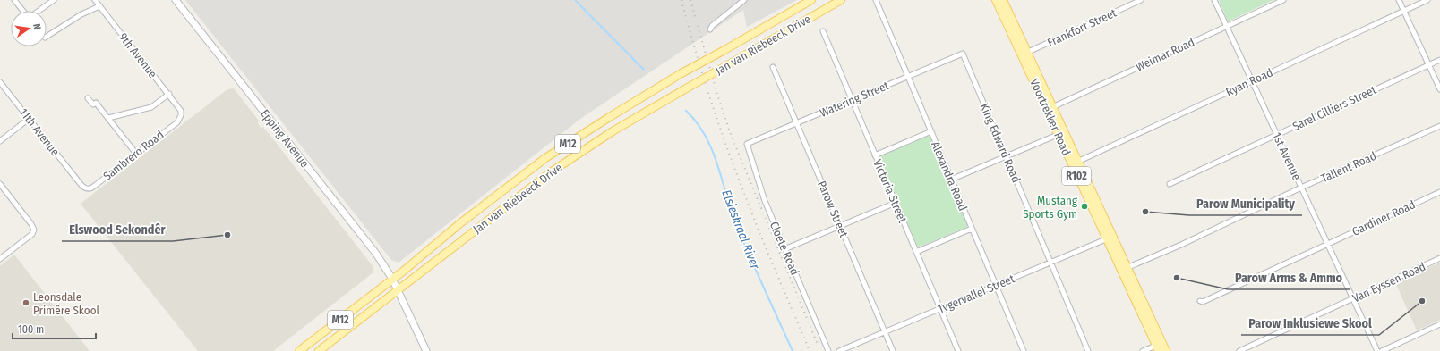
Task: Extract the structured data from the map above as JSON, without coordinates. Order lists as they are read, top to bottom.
{
  "streets": {
    "main road": [
      "Jan van Riebeeck Drive",
      "Voortrekker Road",
      "M12",
      "R102"
    ],
    "street": [
      "Frankfort Street",
      "Weimar Road",
      "9th Avenue",
      "Ryan Road",
      "Watering Street",
      "Sarel Cilliers Street",
      "11th Avenue",
      "Epping Avenue",
      "King Edward Road",
      "Sambrero Road",
      "1st Avenue",
      "Tallent Road",
      "Alexandra Road",
      "Victoria Street",
      "Parow Street",
      "Gardiner Road",
      "Cloete Road",
      "Van Eyssen Road",
      "Tygervallei Street"
    ]
  },
  "crossings": [
    ["Frankfort Street", "Voortrekker Road"],
    ["Jan van Riebeeck Drive", "Epping Avenue"],
    ["Weimar Road", "Voortrekker Road"],
    ["Weimar Road", "1st Avenue"],
    ["9th Avenue", "Sambrero Road"],
    ["Ryan Road", "Voortrekker Road"],
    ["Ryan Road", "1st Avenue"],
    ["Watering Street", "King Edward Road"],
    ["Watering Street", "Alexandra Road"],
    ["Watering Street", "Victoria Street"],
    ["Watering Street", "Parow Street"],
    ["Watering Street", "Cloete Road"],
    ["Sarel Cilliers Street", "1st Avenue"],
    ["Voortrekker Road", "Tallent Road"],
    ["Voortrekker Road", "Tygervallei Street"],
    ["11th Avenue", "Sambrero Road"],
    ["King Edward Road", "Tygervallei Street"],
    ["1st Avenue", "Tallent Road"],
    ["1st Avenue", "Gardiner Road"],
    ["1st Avenue", "Van Eyssen Road"],
    ["Alexandra Road", "Tygervallei Street"],
    ["Victoria Street", "Tygervallei Street"],
    ["Parow Street", "Tygervallei Street"]
  ],
  "water": ["Elsieskraal River"],
  "places": [
    "Mustang Sports Gym",
    "Parow Municipality",
    "Elswood Sekondêr",
    "Parow Arms & Ammo",
    "Parow Inklusiewe Skool",
    "Leonsdale Primêre Skool"
  ],
  "scale_bar": "100 m",
  "north": "right"
}
